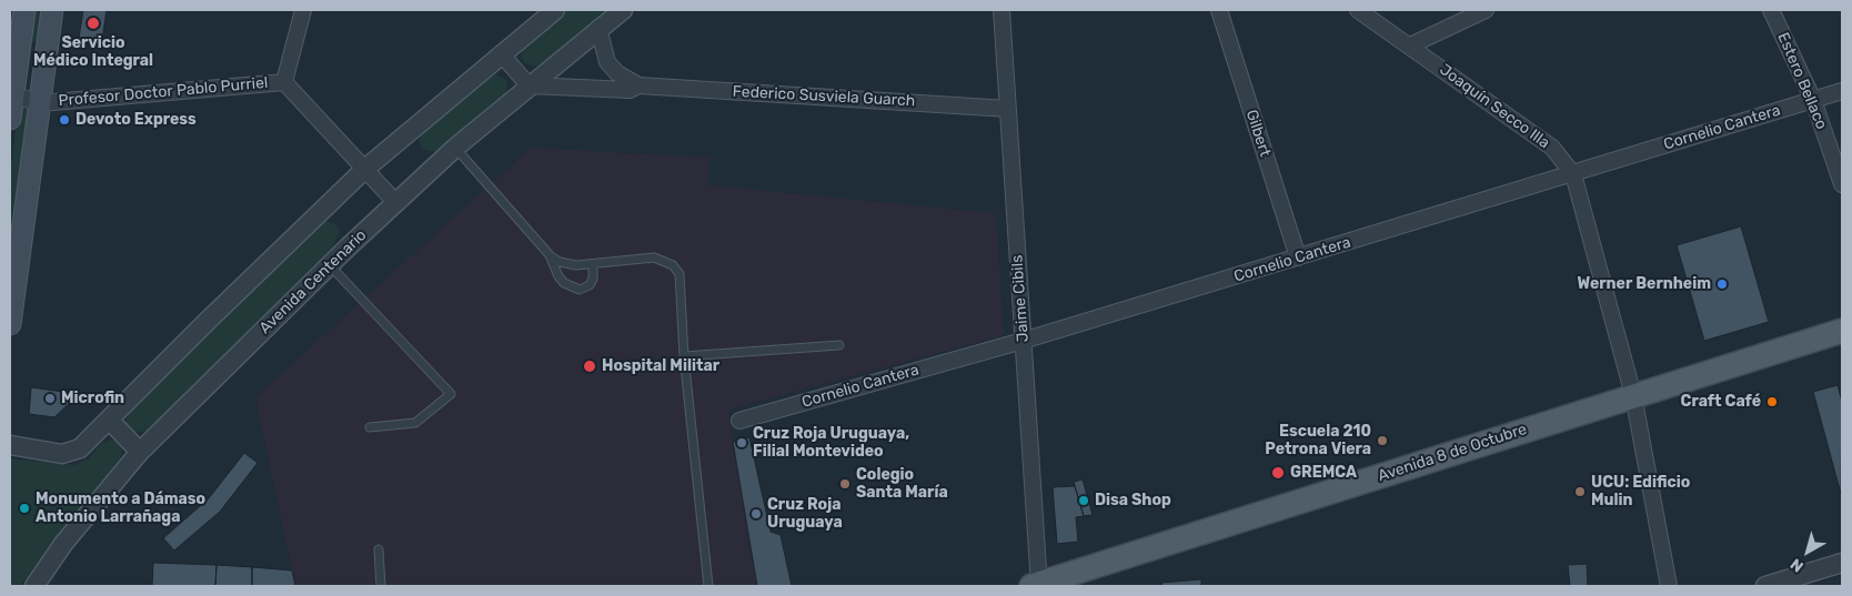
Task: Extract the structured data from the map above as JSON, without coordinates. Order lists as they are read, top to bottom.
{
  "streets": {
    "main road": ["Avenida 8 de Octubre"],
    "street": [
      "Estero Bellaco",
      "Profesor Doctor Pablo Purriel",
      "Federico Susviela Guarch",
      "Joaquín Secco Illa",
      "Cornelio Cantera",
      "Gilbert",
      "Avenida Centenario",
      "Jaime Cibils"
    ]
  },
  "crossings": [
    ["Estero Bellaco", "Cornelio Cantera"],
    ["Profesor Doctor Pablo Purriel", "Avenida Centenario"],
    ["Federico Susviela Guarch", "Avenida Centenario"],
    ["Federico Susviela Guarch", "Jaime Cibils"],
    ["Joaquín Secco Illa", "Cornelio Cantera"],
    ["Joaquín Secco Illa", "Avenida 8 de Octubre"],
    ["Cornelio Cantera", "Gilbert"],
    ["Cornelio Cantera", "Jaime Cibils"],
    ["Jaime Cibils", "Avenida 8 de Octubre"]
  ],
  "places": [
    "Servicio Médico Integral",
    "Devoto Express",
    "Werner Bernheim",
    "Hospital Militar",
    "Microfin",
    "Craft Café",
    "Escuela 210 Petrona Viera",
    "Cruz Roja Uruguaya, Filial Montevideo",
    "GREMCA",
    "Colegio Santa María",
    "UCU: Edificio Mulin",
    "Disa Shop",
    "Monumento a Dámaso Antonio Larrañaga",
    "Cruz Roja Uruguaya"
  ],
  "north": "bottom left"
}
